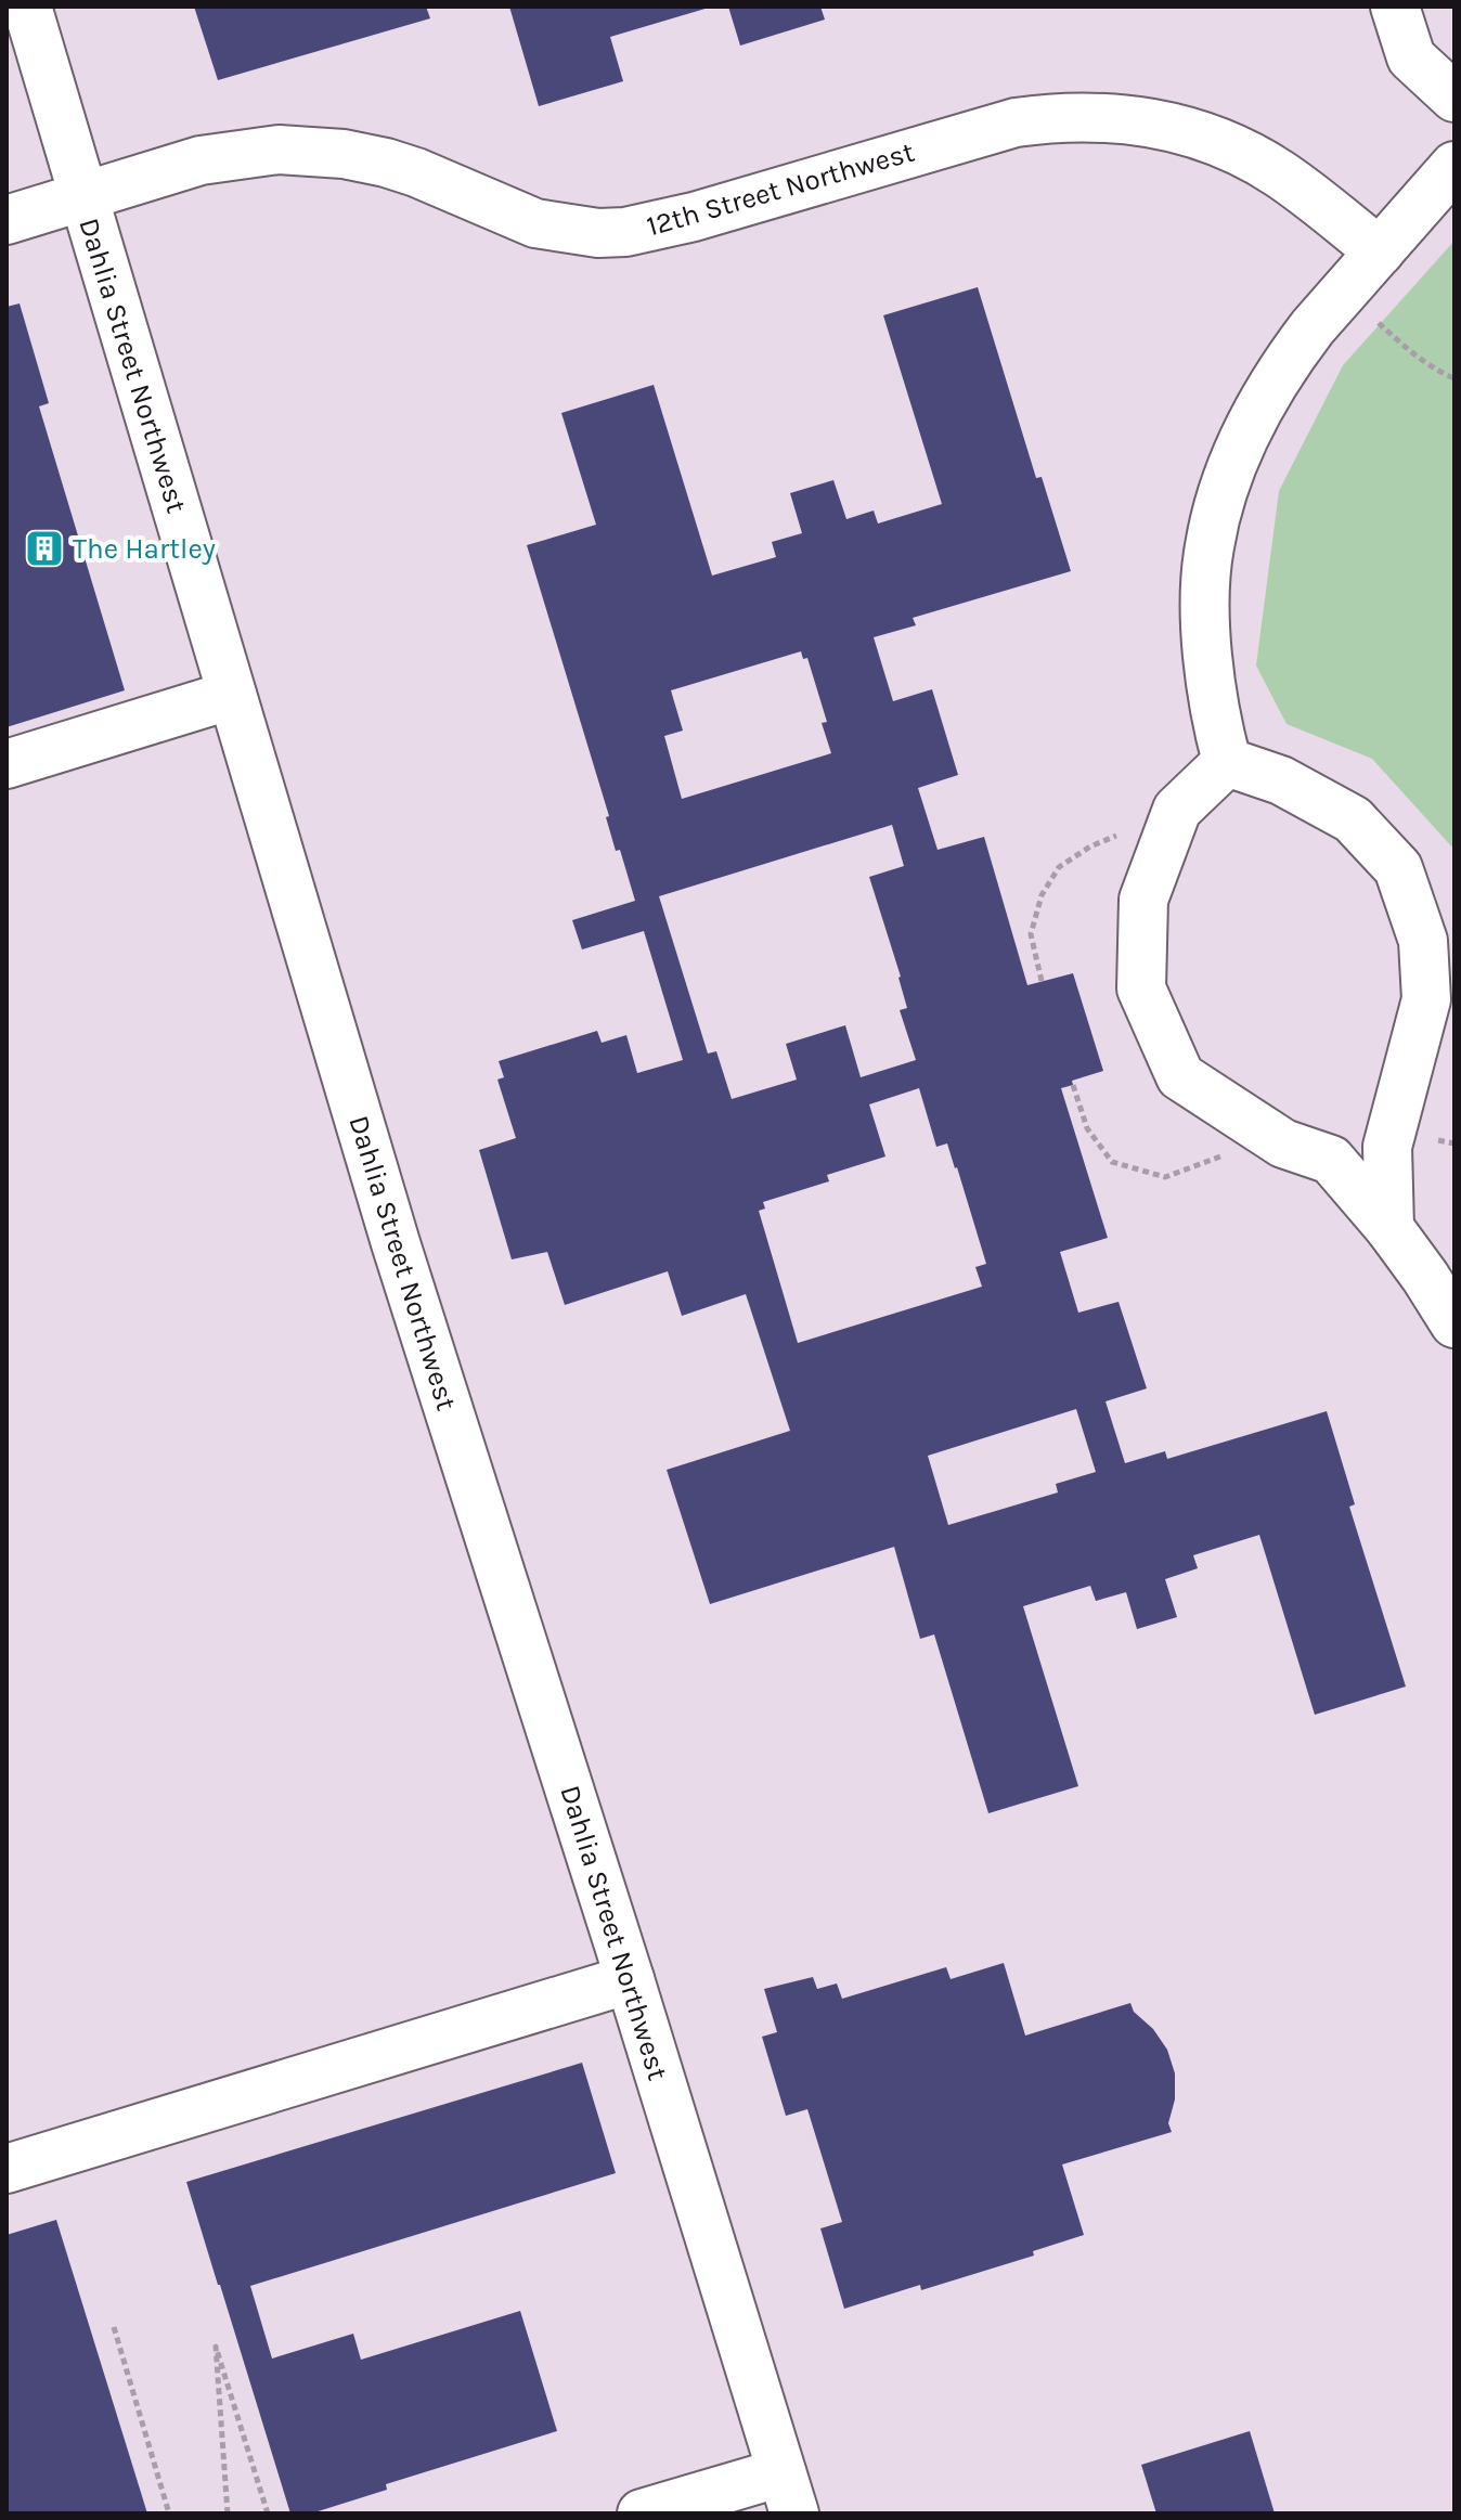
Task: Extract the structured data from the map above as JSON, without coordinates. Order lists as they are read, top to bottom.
{
  "streets": {
    "street": ["12th Street Northwest", "Dahlia Street Northwest"]
  },
  "crossings": [
    ["12th Street Northwest", "Dahlia Street Northwest"]
  ],
  "places": {
    "building": ["The Hartley"]
  }
}
